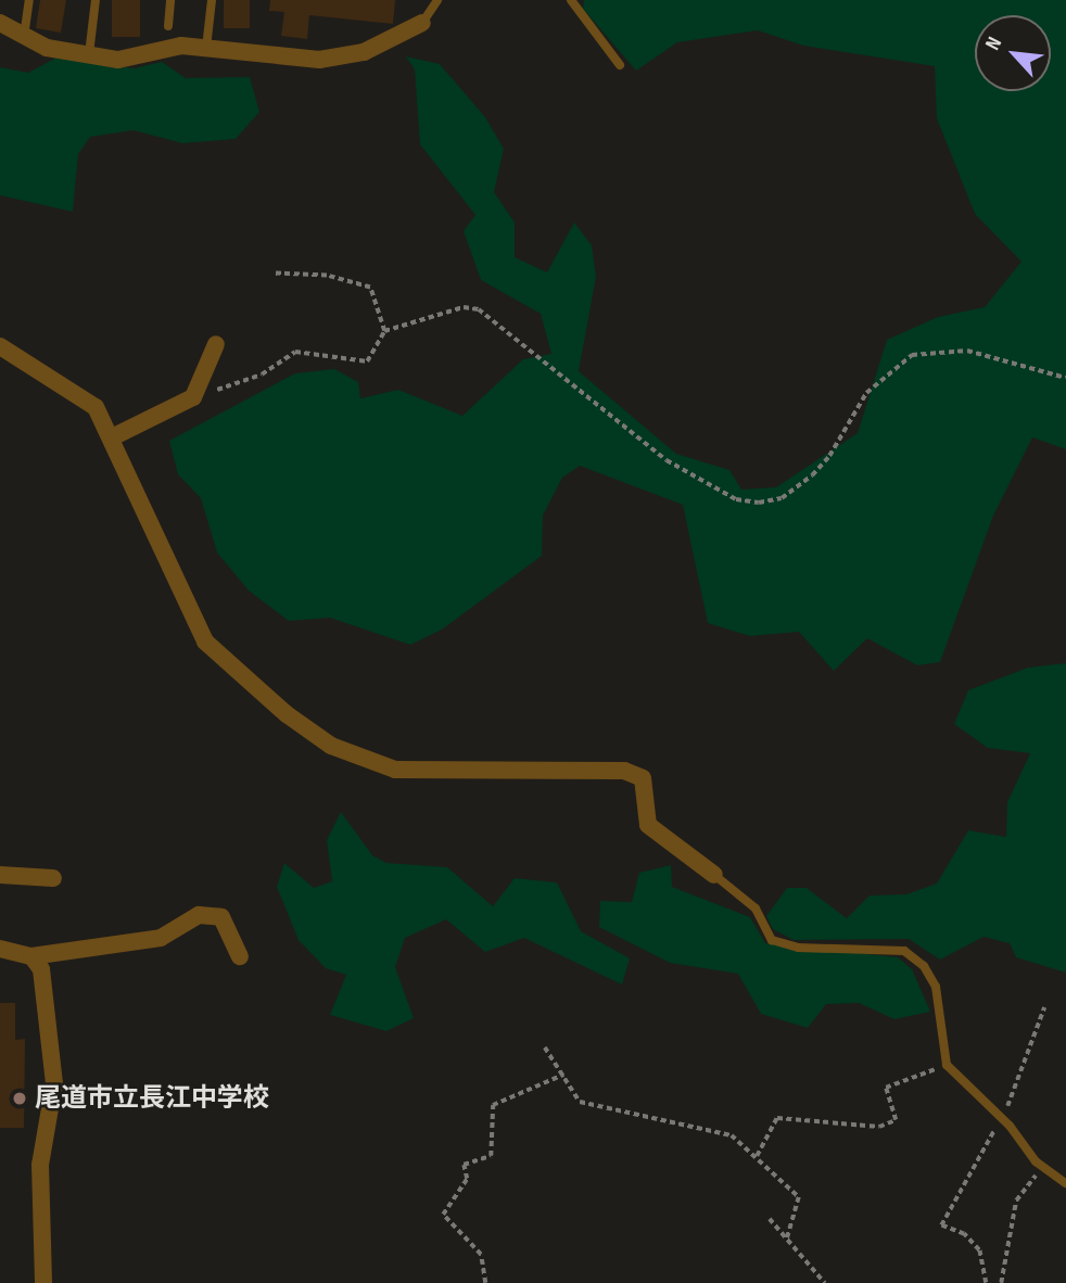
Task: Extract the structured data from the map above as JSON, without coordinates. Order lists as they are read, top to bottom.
{
  "places": ["尾道市立長江中学校"],
  "north": "top left"
}
